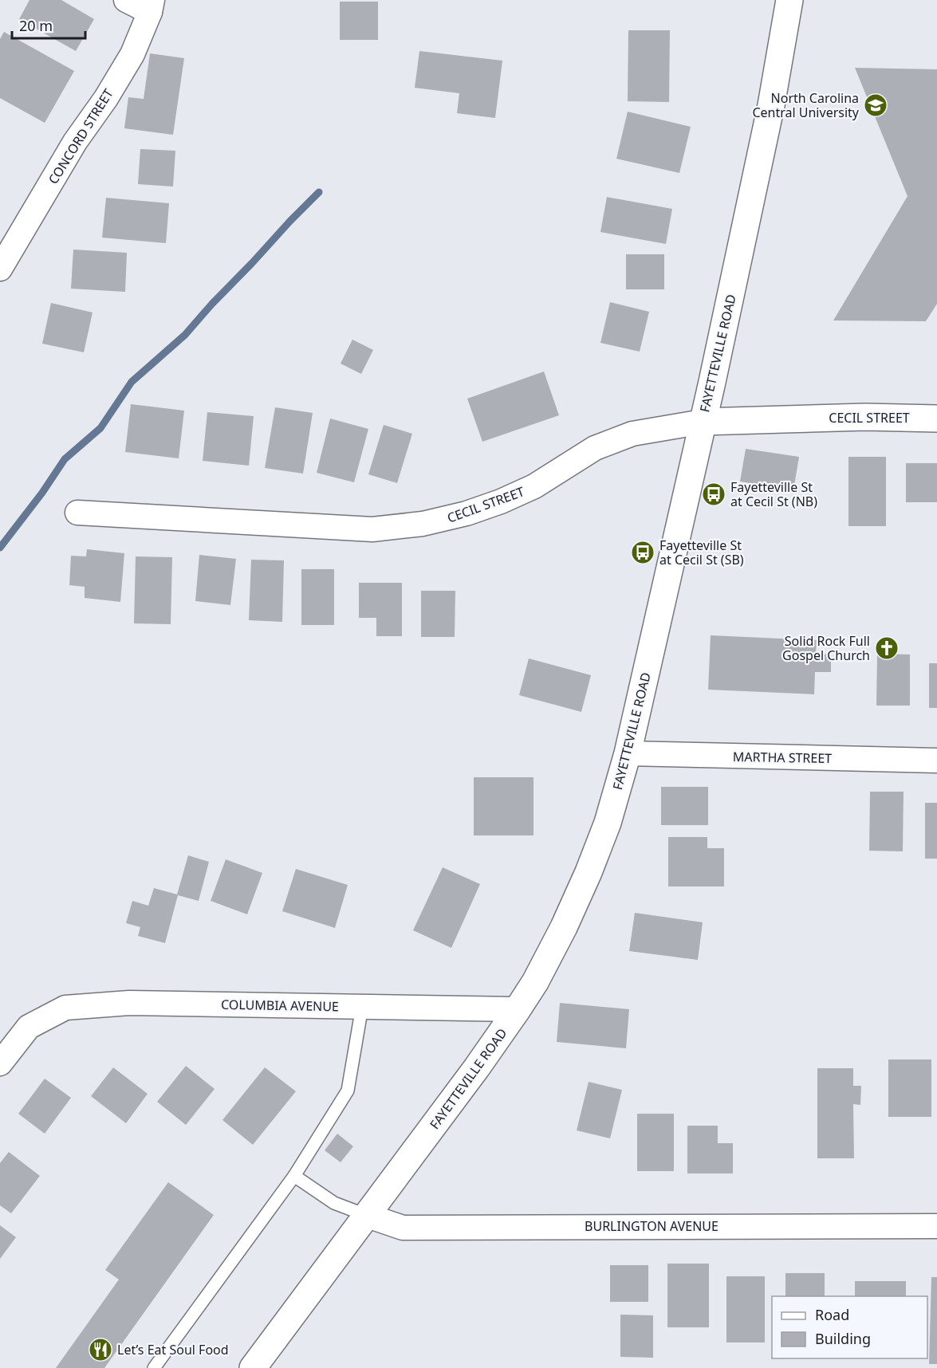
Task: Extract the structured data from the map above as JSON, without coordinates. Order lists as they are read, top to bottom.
{
  "streets": {
    "main road": ["FAYETTEVILLE ROAD", "CECIL STREET"],
    "street": [
      "CONCORD STREET",
      "MARTHA STREET",
      "COLUMBIA AVENUE",
      "BURLINGTON AVENUE"
    ]
  },
  "crossings": [
    ["FAYETTEVILLE ROAD", "CECIL STREET"],
    ["FAYETTEVILLE ROAD", "MARTHA STREET"],
    ["FAYETTEVILLE ROAD", "COLUMBIA AVENUE"],
    ["FAYETTEVILLE ROAD", "BURLINGTON AVENUE"]
  ],
  "places": {
    "school or university": ["North Carolina Central University"],
    "bus stop": ["Fayetteville St at Cecil St (NB)", "Fayetteville St at Cecil St (SB)"],
    "church": ["Solid Rock Full Gospel Church"],
    "restaurant": ["Let’s Eat Soul Food"]
  },
  "legend": ["Road", "Building"],
  "scale_bar": "20 m"
}
